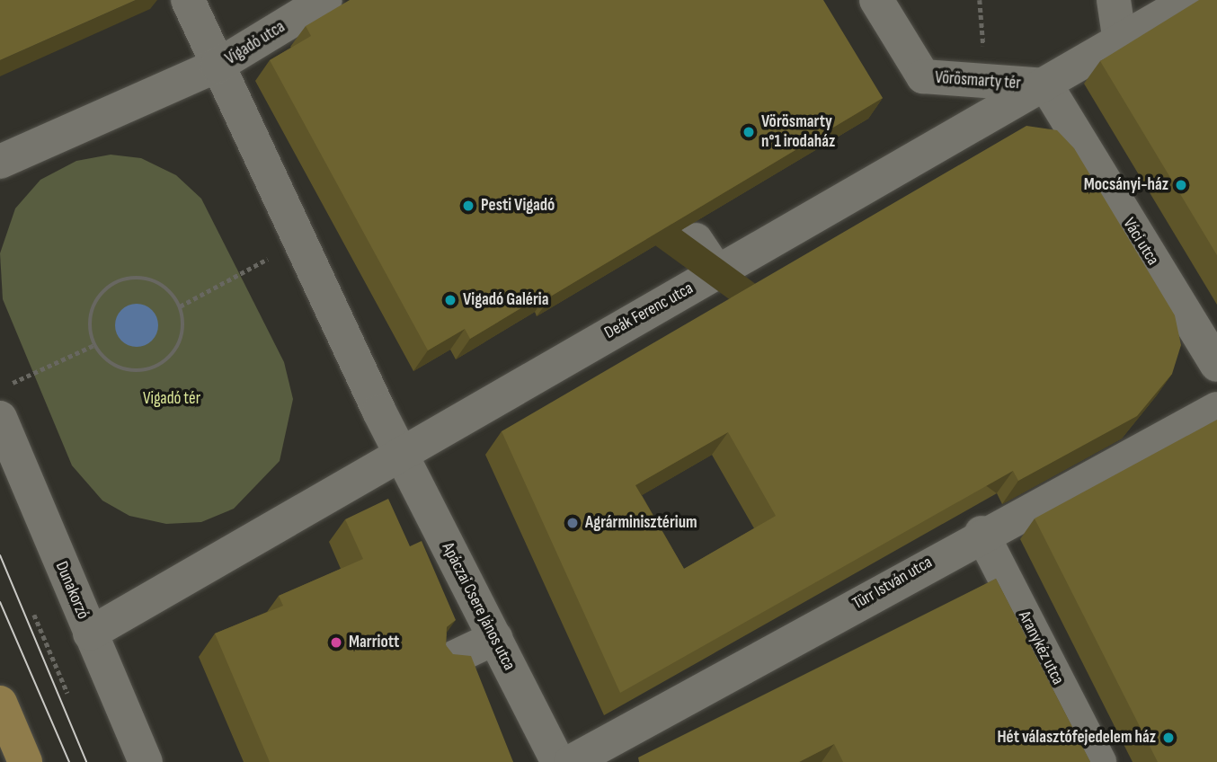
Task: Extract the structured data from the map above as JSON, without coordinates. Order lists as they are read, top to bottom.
{
  "streets": {
    "street": [
      "Vigadó utca",
      "Vörösmarty tér",
      "Váci utca",
      "Deák Ferenc utca",
      "Türr István utca",
      "Dunakorzó",
      "Apáczai Csere János utca",
      "Aranykéz utca"
    ]
  },
  "crossings": [
    ["Vörösmarty tér", "Váci utca"],
    ["Vörösmarty tér", "Deák Ferenc utca"],
    ["Deák Ferenc utca", "Apáczai Csere János utca"],
    ["Türr István utca", "Aranykéz utca"]
  ],
  "parks": ["Vigadó tér"],
  "places": [
    "Vörösmarty n°1 irodaház",
    "Mocsányi-ház",
    "Pesti Vigadó",
    "Vigadó Galéria",
    "Agrárminisztérium",
    "Marriott",
    "Hét választófejedelem ház"
  ]
}
